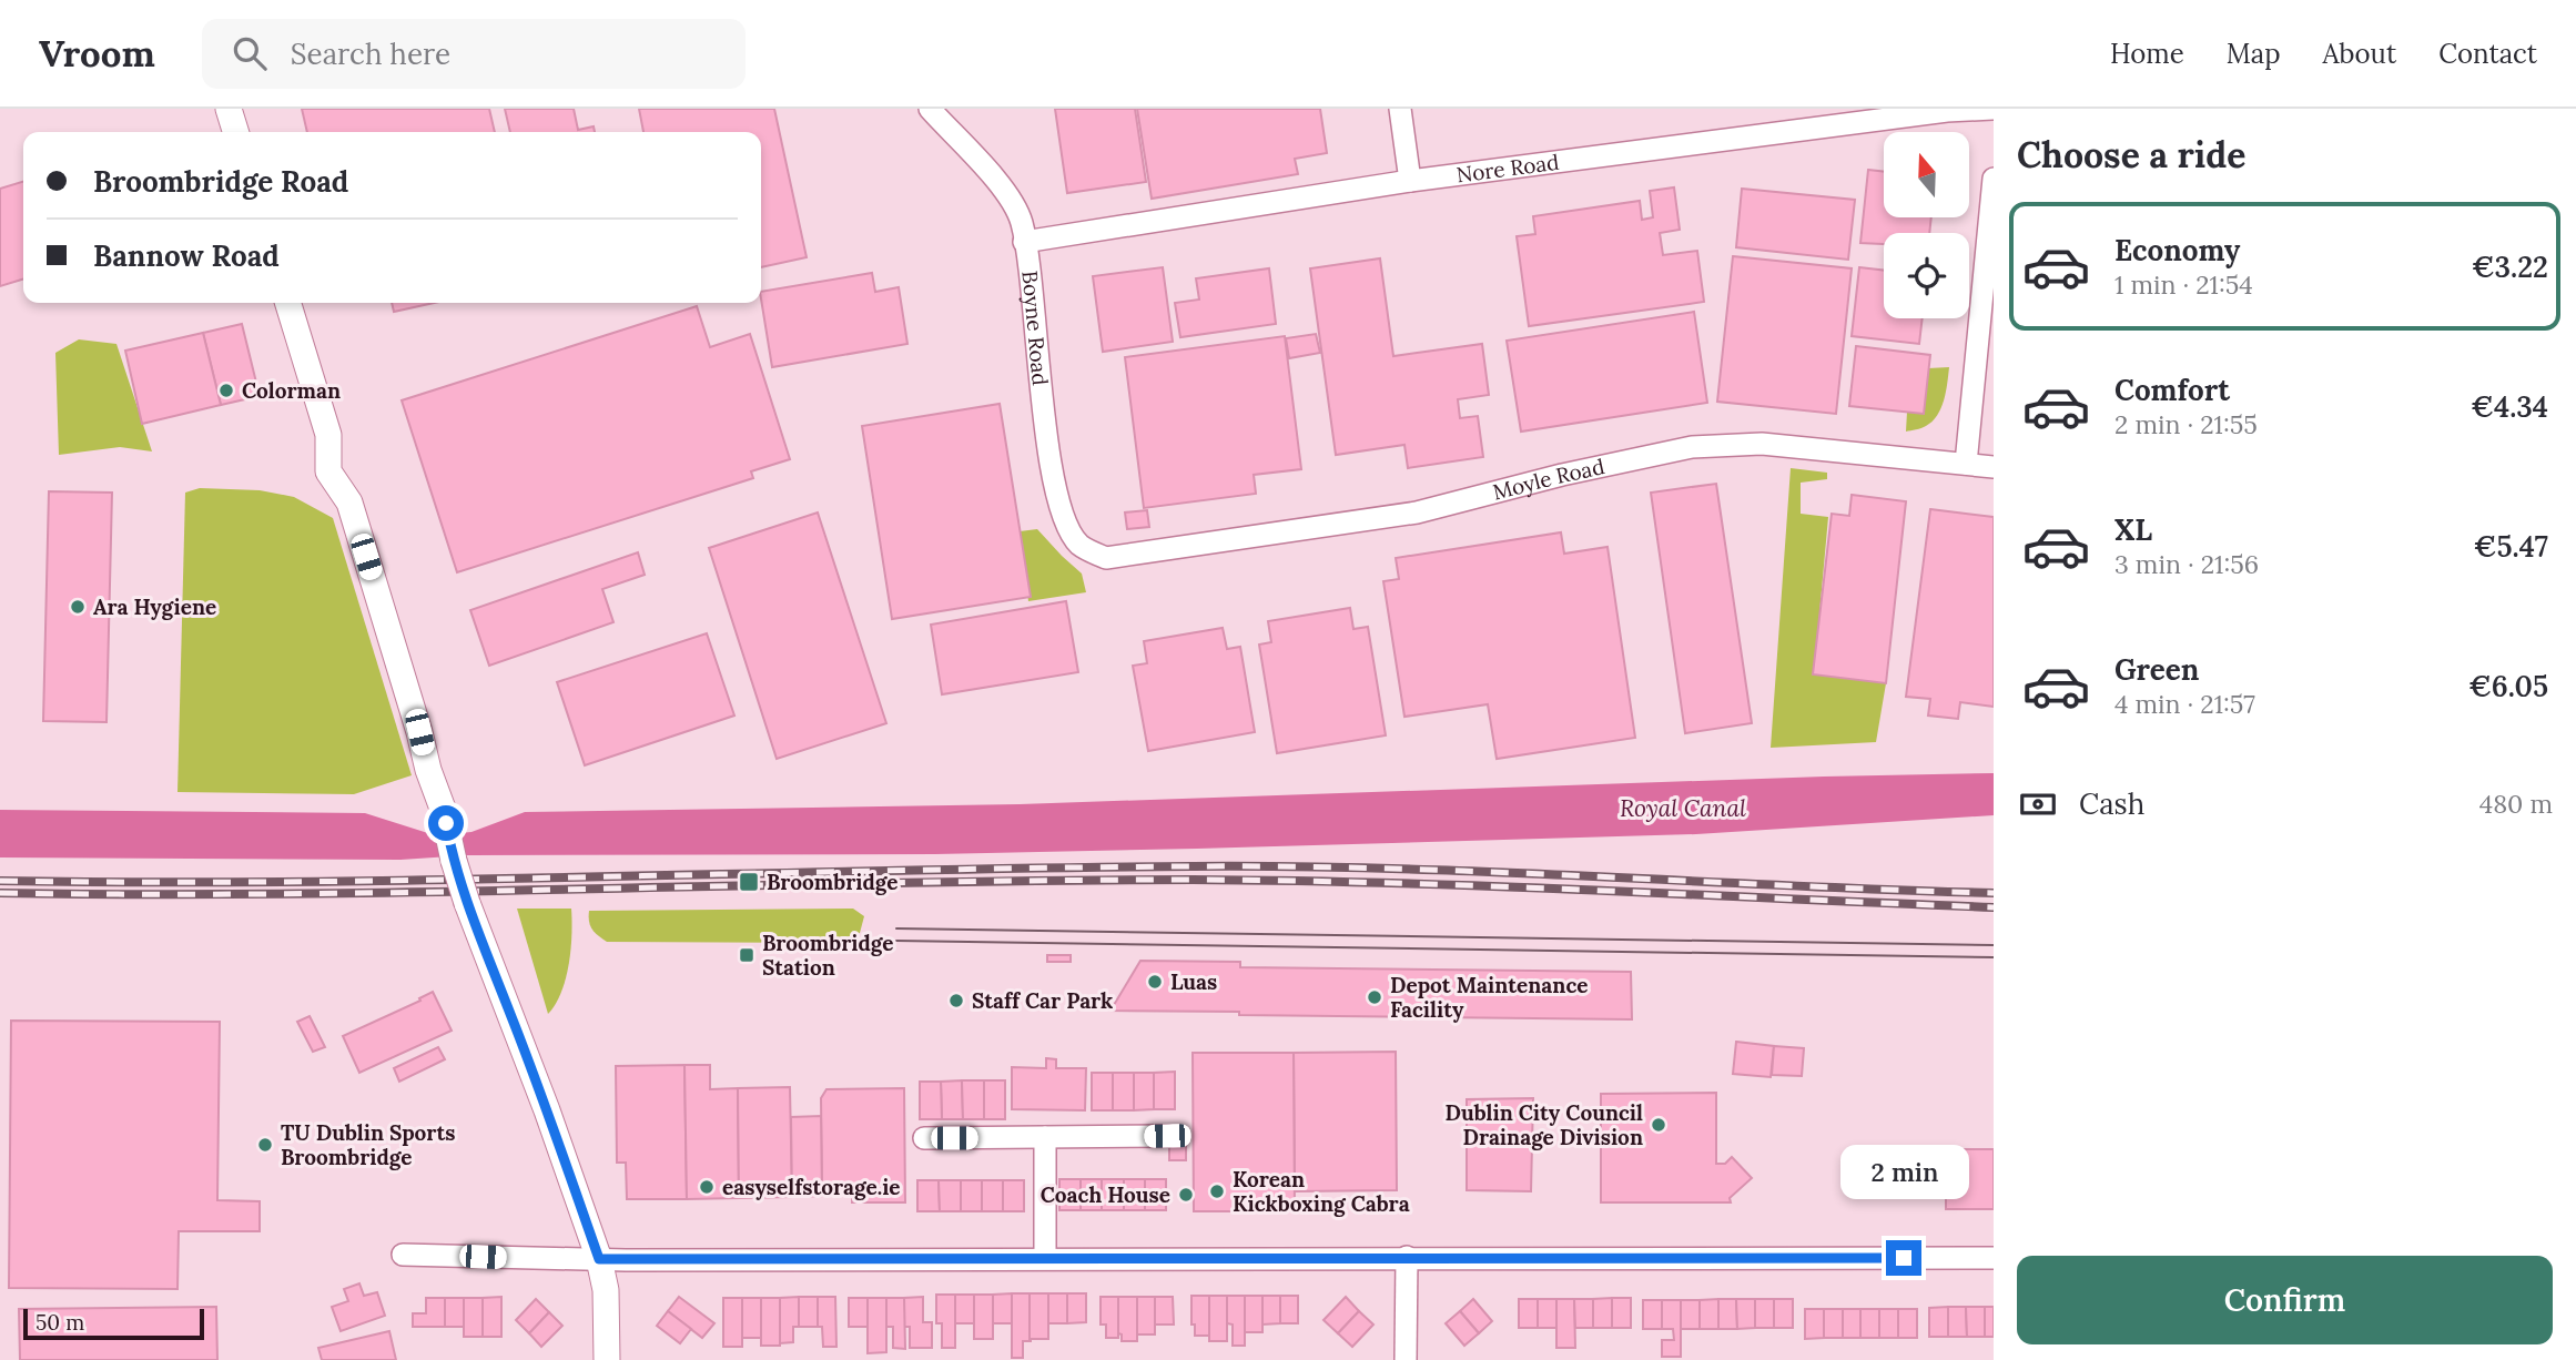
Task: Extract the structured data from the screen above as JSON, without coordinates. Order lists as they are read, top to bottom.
{
  "streets": {
    "street": ["Nore Road", "Boyne Road", "Moyle Road"]
  },
  "crossings": [
    ["Nore Road", "Boyne Road"],
    ["Boyne Road", "Moyle Road"]
  ],
  "water": ["Royal Canal"],
  "places": {
    "other": [
      "Colorman",
      "Ara Hygiene",
      "Luas",
      "Depot Maintenance Facility",
      "Staff Car Park",
      "Dublin City Council Drainage Division",
      "TU Dublin Sports Broombridge",
      "easyselfstorage.ie",
      "Korean Kickboxing Cabra",
      "Coach House"
    ],
    "transit": ["Broombridge", "Broombridge Station"]
  },
  "scale_bar": "50 m",
  "north": "top",
  "page": {
    "header": "Vroom",
    "search": "Search here",
    "nav": [
      "Home",
      "Map",
      "About",
      "Contact"
    ],
    "heading": "Choose a ride",
    "banner": ["Broombridge Road", "Bannow Road"],
    "list": [
      {
        "name": "Economy",
        "note": "1 min · 21:54",
        "value": "€3.22"
      },
      {
        "name": "Comfort",
        "note": "2 min · 21:55",
        "value": "€4.34"
      },
      {
        "name": "XL",
        "note": "3 min · 21:56",
        "value": "€5.47"
      },
      {
        "name": "Green",
        "note": "4 min · 21:57",
        "value": "€6.05"
      }
    ],
    "pay": ["Cash", "480 m"],
    "bubble": "2 min",
    "buttons": "Confirm",
    "scale": "50 m"
  }
}
